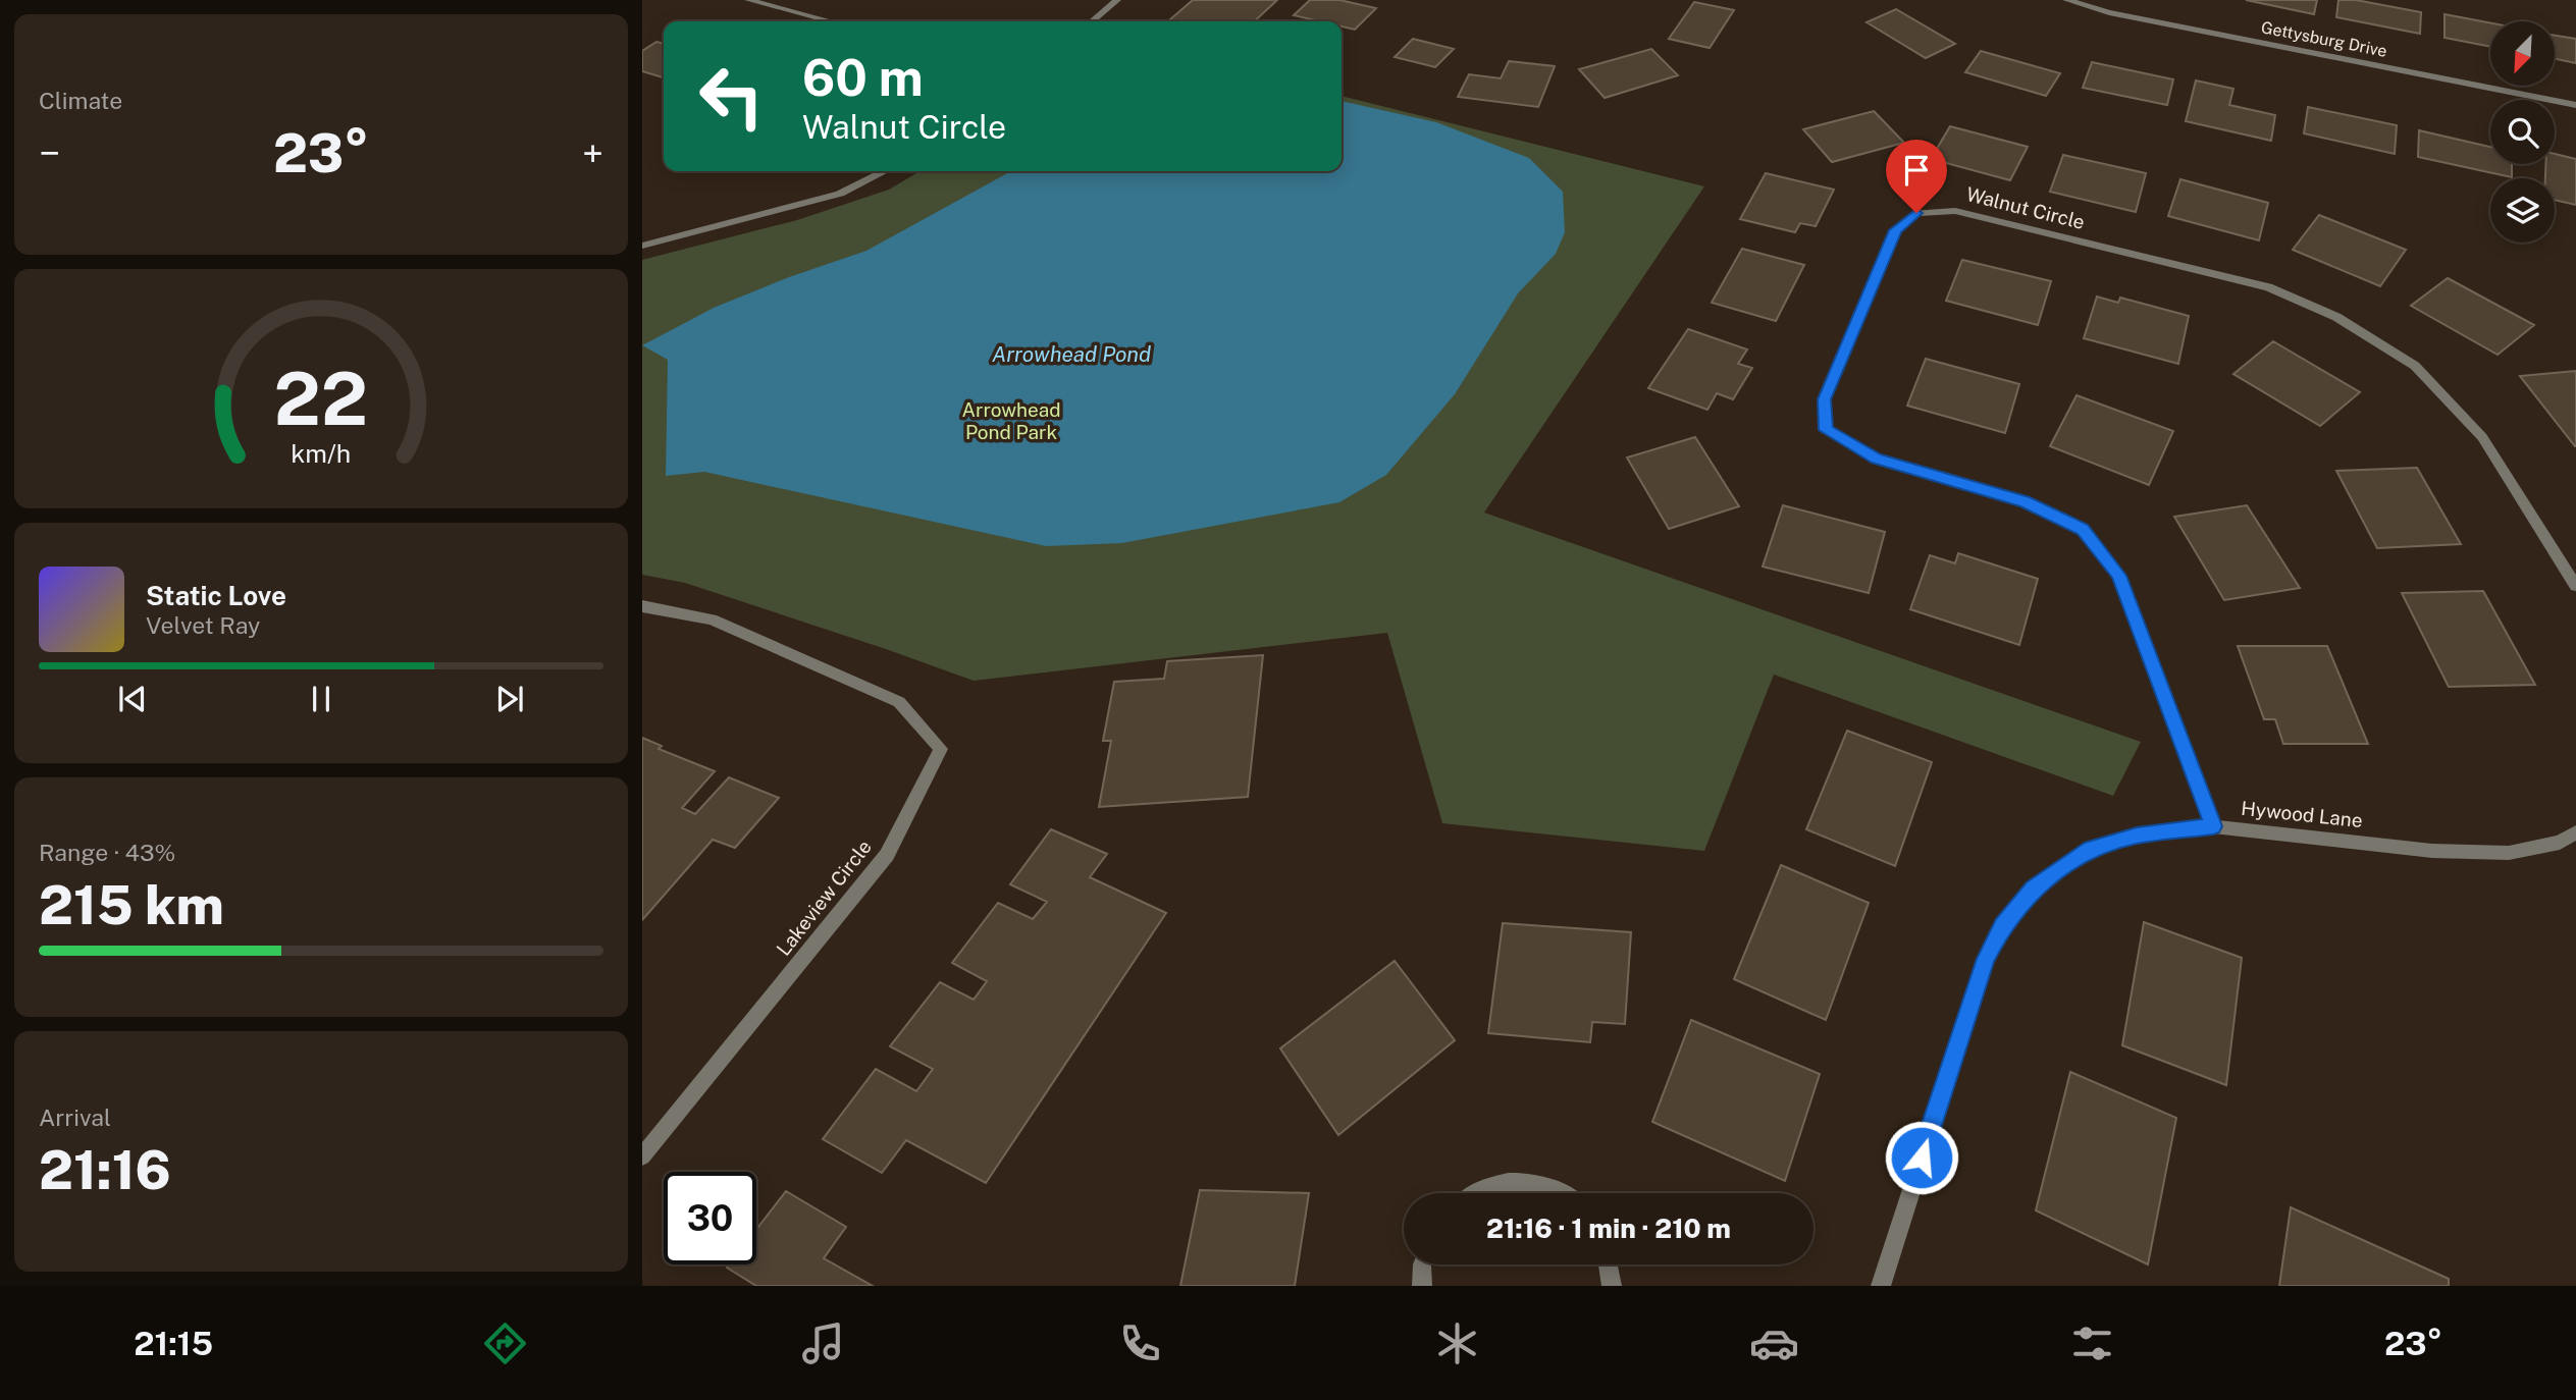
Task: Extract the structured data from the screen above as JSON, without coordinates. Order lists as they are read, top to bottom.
{
  "streets": {
    "street": [
      "Gettysburg Drive",
      "Walnut Circle",
      "Hywood Lane",
      "Lakeview Circle"
    ]
  },
  "crossings": [
    ["Walnut Circle", "Hywood Lane"]
  ],
  "water": ["Arrowhead Pond"],
  "parks": ["Arrowhead Pond Park"],
  "north": "bottom left",
  "page": {
    "tile": [
      "Climate",
      ["Range · 43%", "215 km"],
      ["Arrival", "21:16"]
    ],
    "turn": ["60 m", "Walnut Circle"],
    "heat": ["−", "23°", "+"],
    "song": ["Static Love", "Velvet Ray"],
    "limit": "30",
    "trip": "21:16 · 1 min · 210 m",
    "tabs": ["21:15", "23°"],
    "gauge": ["22", "km/h"]
  }
}
